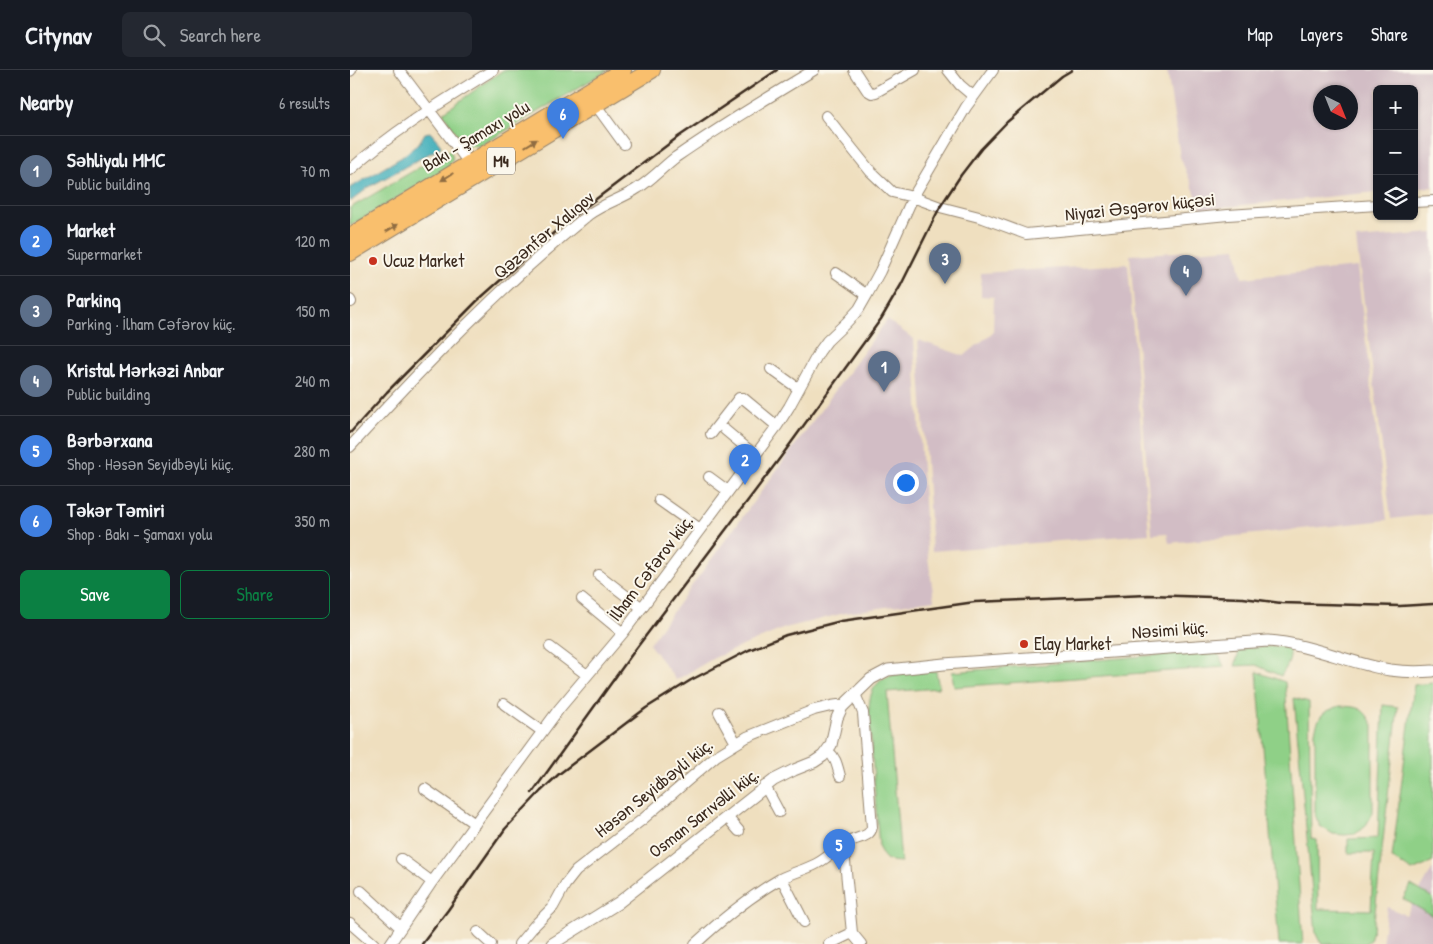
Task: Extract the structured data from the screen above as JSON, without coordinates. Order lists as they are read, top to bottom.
{
  "streets": {
    "highway": ["Bakı - Şamaxı yolu", "M4"],
    "street": [
      "Niyazi Əsgərov küçəsi",
      "Qəzənfər Xalıqov",
      "İlham Cəfərov küç.",
      "Nəsimi küç.",
      "Həsən Seyidbəyli küç.",
      "Osman Sarıvəlli küç."
    ]
  },
  "crossings": [
    ["Niyazi Əsgərov küçəsi", "İlham Cəfərov küç."]
  ],
  "places": ["Ucuz Market", "Elay Market"],
  "north": "bottom right",
  "page": {
    "header": "Citynav",
    "search": "Search here",
    "nav": ["Map", "Layers", "Share"],
    "heading": ["Nearby", "6 results"],
    "map_buttons": ["+", "−"],
    "pins": [
      "6",
      "3",
      "4",
      "1",
      "2",
      "5"
    ],
    "list": [
      {
        "mark": "1",
        "name": "Səhliyalı MMC",
        "note": "Public building",
        "value": "70 m"
      },
      {
        "mark": "2",
        "name": "Market",
        "note": "Supermarket",
        "value": "120 m"
      },
      {
        "mark": "3",
        "name": "Parkinq",
        "note": "Parking · İlham Cəfərov küç.",
        "value": "150 m"
      },
      {
        "mark": "4",
        "name": "Kristal Mərkəzi Anbar",
        "note": "Public building",
        "value": "240 m"
      },
      {
        "mark": "5",
        "name": "Bərbərxana",
        "note": "Shop · Həsən Seyidbəyli küç.",
        "value": "280 m"
      },
      {
        "mark": "6",
        "name": "Təkər Təmiri",
        "note": "Shop · Bakı - Şamaxı yolu",
        "value": "350 m"
      }
    ],
    "buttons": ["Save", "Share"]
  }
}
